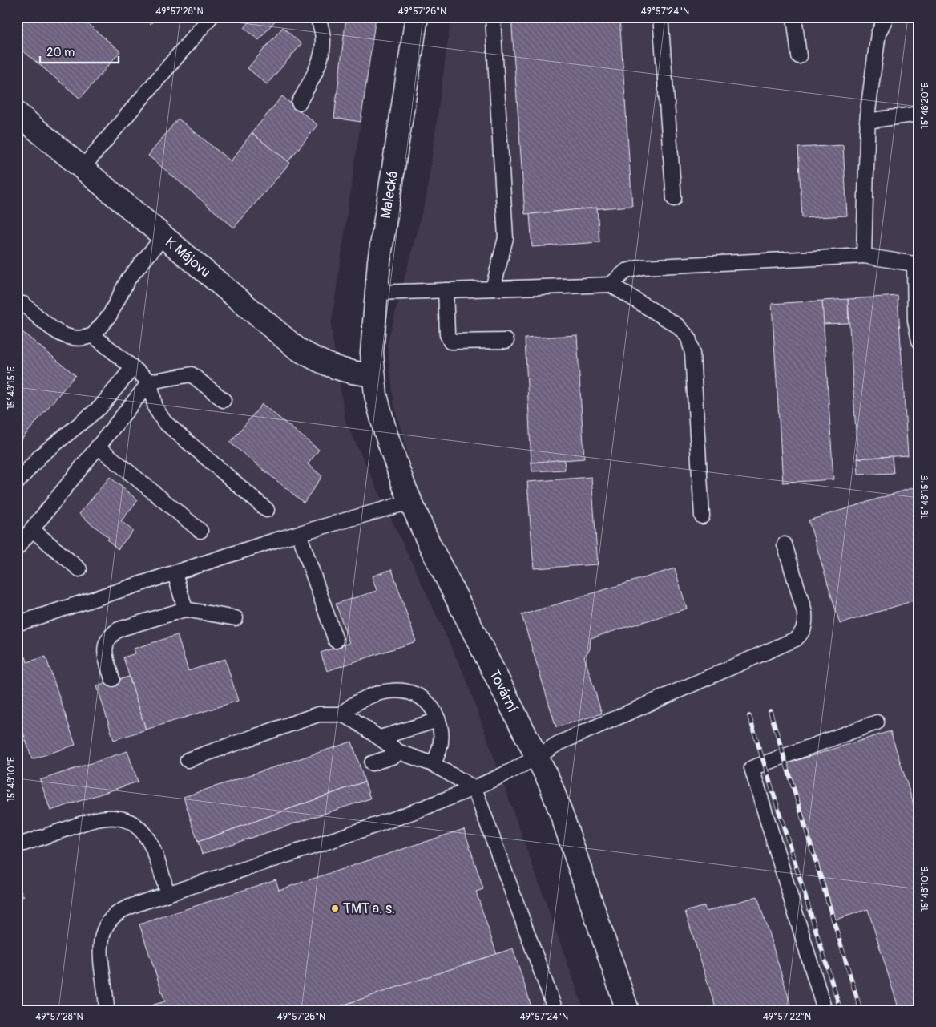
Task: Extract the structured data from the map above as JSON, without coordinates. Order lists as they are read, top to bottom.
{
  "streets": {
    "street": ["Malecká", "K Májovu", "Tovární"]
  },
  "crossings": [
    ["Malecká", "K Májovu"],
    ["Malecká", "Tovární"],
    ["K Májovu", "Tovární"]
  ],
  "places": ["TMT a. s."],
  "scale_bar": "20 m",
  "coordinates": [
    "49°57'28\"N",
    "49°57'26\"N",
    "49°57'24\"N",
    "15°48'20\"E",
    "15°48'15\"E",
    "15°48'10\"E",
    "49°57'22\"N"
  ]
}
